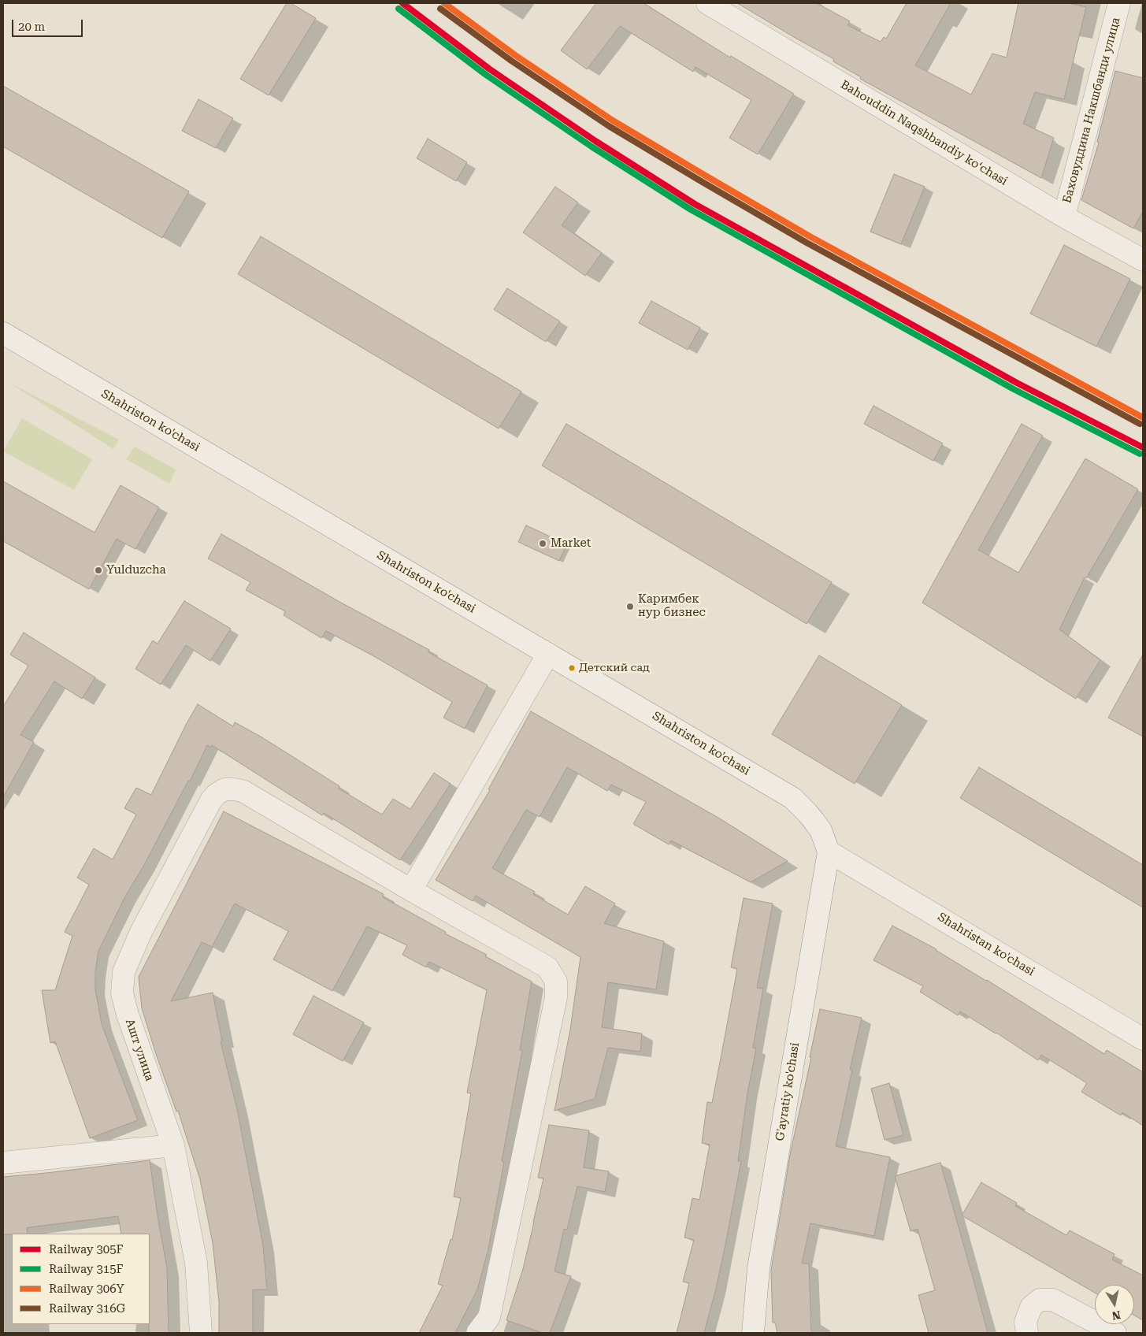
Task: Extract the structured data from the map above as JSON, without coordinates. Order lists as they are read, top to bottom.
{
  "streets": {
    "street": [
      "Баховуддина Накшбанди улица",
      "Bahouddin Naqshbandiy koʻchasi",
      "Shahriston ko'chasi",
      "Shahristan ko'chasi",
      "Ашт улица",
      "G'ayratiy ko'chasi"
    ]
  },
  "crossings": [
    ["Баховуддина Накшбанди улица", "Bahouddin Naqshbandiy koʻchasi"],
    ["Shahriston ko'chasi", "Shahristan ko'chasi"],
    ["Shahriston ko'chasi", "G'ayratiy ko'chasi"],
    ["Shahristan ko'chasi", "G'ayratiy ko'chasi"]
  ],
  "places": [
    "Market",
    "Yulduzcha",
    "Каримбек нур бизнес",
    "Детский сад"
  ],
  "lines": [
    "rail line 305F",
    "rail line 306Y",
    "rail line 315F",
    "rail line 316G"
  ],
  "legend": [
    "Railway 305F",
    "Railway 315F",
    "Railway 306Y",
    "Railway 316G"
  ],
  "scale_bar": "20 m",
  "north": "bottom"
}
